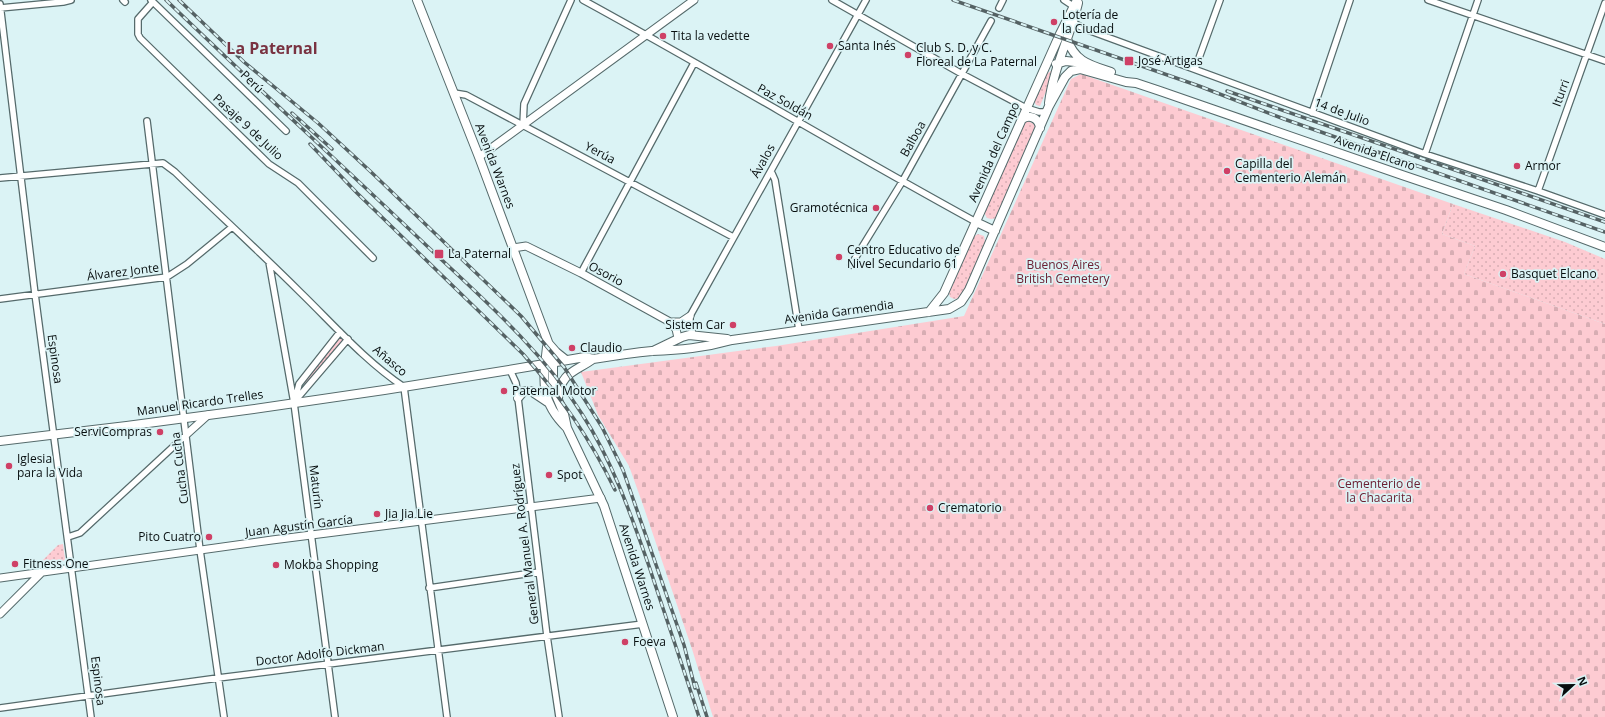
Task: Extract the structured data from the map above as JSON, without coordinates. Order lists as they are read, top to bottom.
{
  "streets": {
    "main road": [
      "Avenida del Campo",
      "Avenida Elcano",
      "Avenida Warnes",
      "Avenida Garmendia",
      "Manuel Ricardo Trelles"
    ],
    "street": [
      "Perú",
      "Iturri",
      "Paz Soldán",
      "14 de Julio",
      "Pasaje 9 de Julio",
      "Balboa",
      "Yerúa",
      "Ávalos",
      "Álvarez Jonte",
      "Osorio",
      "Espinosa",
      "Añasco",
      "Cucha Cucha",
      "Maturín",
      "Juan Agustín García",
      "General Manuel A. Rodríguez",
      "Doctor Adolfo Dickman"
    ]
  },
  "crossings": [
    ["Perú", "Pasaje 9 de Julio"],
    ["Iturri", "14 de Julio"],
    ["Paz Soldán", "Balboa"],
    ["Paz Soldán", "Avenida del Campo"],
    ["Paz Soldán", "Ávalos"],
    ["Avenida del Campo", "Avenida Garmendia"],
    ["Yerúa", "Ávalos"],
    ["Yerúa", "Avenida Warnes"],
    ["Avenida Warnes", "Osorio"],
    ["Avenida Warnes", "Avenida Garmendia"],
    ["Avenida Warnes", "Juan Agustín García"],
    ["Avenida Warnes", "Doctor Adolfo Dickman"],
    ["Álvarez Jonte", "Espinosa"],
    ["Álvarez Jonte", "Añasco"],
    ["Álvarez Jonte", "Cucha Cucha"],
    ["Avenida Garmendia", "Manuel Ricardo Trelles"],
    ["Avenida Garmendia", "General Manuel A. Rodríguez"],
    ["Espinosa", "Manuel Ricardo Trelles"],
    ["Espinosa", "Juan Agustín García"],
    ["Espinosa", "Doctor Adolfo Dickman"],
    ["Añasco", "Manuel Ricardo Trelles"],
    ["Añasco", "Cucha Cucha"],
    ["Añasco", "Maturín"],
    ["Añasco", "Juan Agustín García"],
    ["Añasco", "Doctor Adolfo Dickman"],
    ["Manuel Ricardo Trelles", "Cucha Cucha"],
    ["Manuel Ricardo Trelles", "Maturín"],
    ["Manuel Ricardo Trelles", "General Manuel A. Rodríguez"],
    ["Cucha Cucha", "Juan Agustín García"],
    ["Cucha Cucha", "Doctor Adolfo Dickman"],
    ["Maturín", "Juan Agustín García"],
    ["Maturín", "Doctor Adolfo Dickman"],
    ["Juan Agustín García", "General Manuel A. Rodríguez"],
    ["General Manuel A. Rodríguez", "Doctor Adolfo Dickman"]
  ],
  "districts": ["La Paternal"],
  "parks": ["Buenos Aires British Cemetery", "Cementerio de la Chacarita"],
  "places": {
    "other": [
      "Lotería de la Ciudad",
      "Tita la vedette",
      "Santa Inés",
      "Club S. D. y C. Floreal de La Paternal",
      "Armor",
      "Capilla del Cementerio Alemán",
      "Gramotécnica",
      "Centro Educativo de Nivel Secundario 61",
      "Basquet Elcano",
      "Sistem Car",
      "Claudio",
      "Paternal Motor",
      "ServiCompras",
      "Iglesia para la Vida",
      "Spot",
      "Crematorio",
      "Jia Jia Lie",
      "Pito Cuatro",
      "Fitness One",
      "Mokba Shopping",
      "Foeva"
    ],
    "transit": ["José Artigas", "La Paternal"]
  },
  "north": "right"
}
